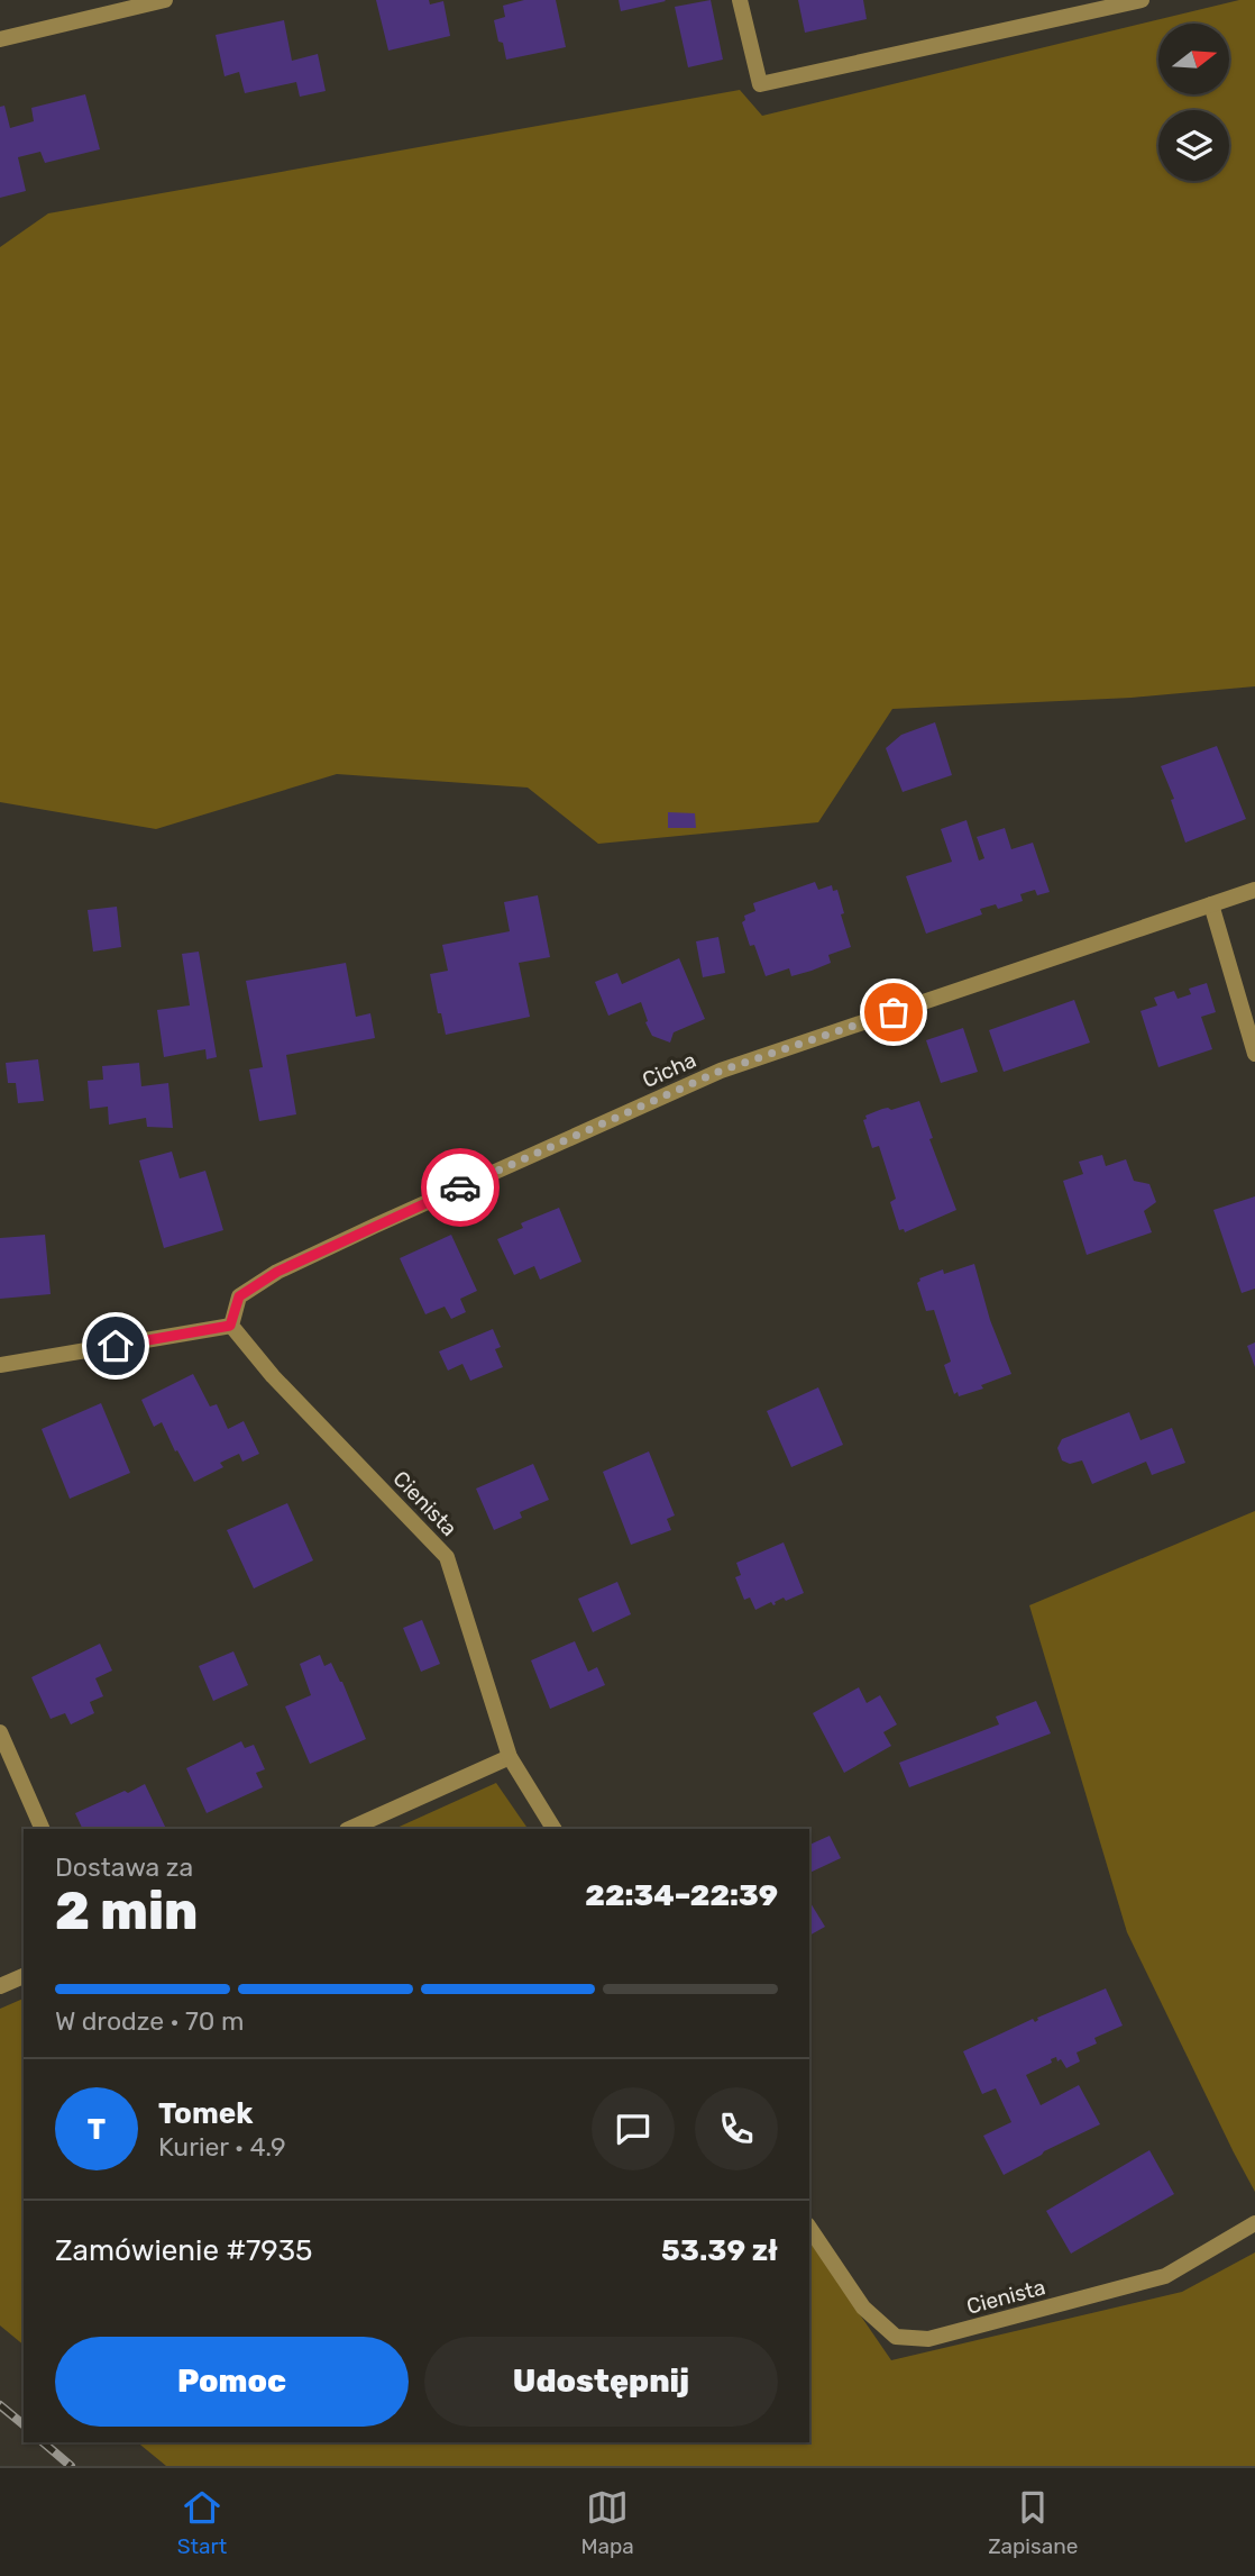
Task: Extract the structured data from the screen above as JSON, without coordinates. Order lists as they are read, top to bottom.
{
  "streets": {
    "street": ["Cicha", "Cienista"]
  },
  "crossings": [
    ["Cicha", "Cienista"]
  ],
  "north": "right",
  "page": {
    "heading": ["2 min", "Dostawa za", "22:34–22:39"],
    "panel": [
      "Tomek",
      "Kurier · 4.9",
      "Zamówienie #7935",
      "53.39 zł"
    ],
    "bar": "W drodze · 70 m",
    "round": "T",
    "buttons": ["Pomoc", "Udostępnij"],
    "tabs": ["Start", "Mapa", "Zapisane"]
  }
}
